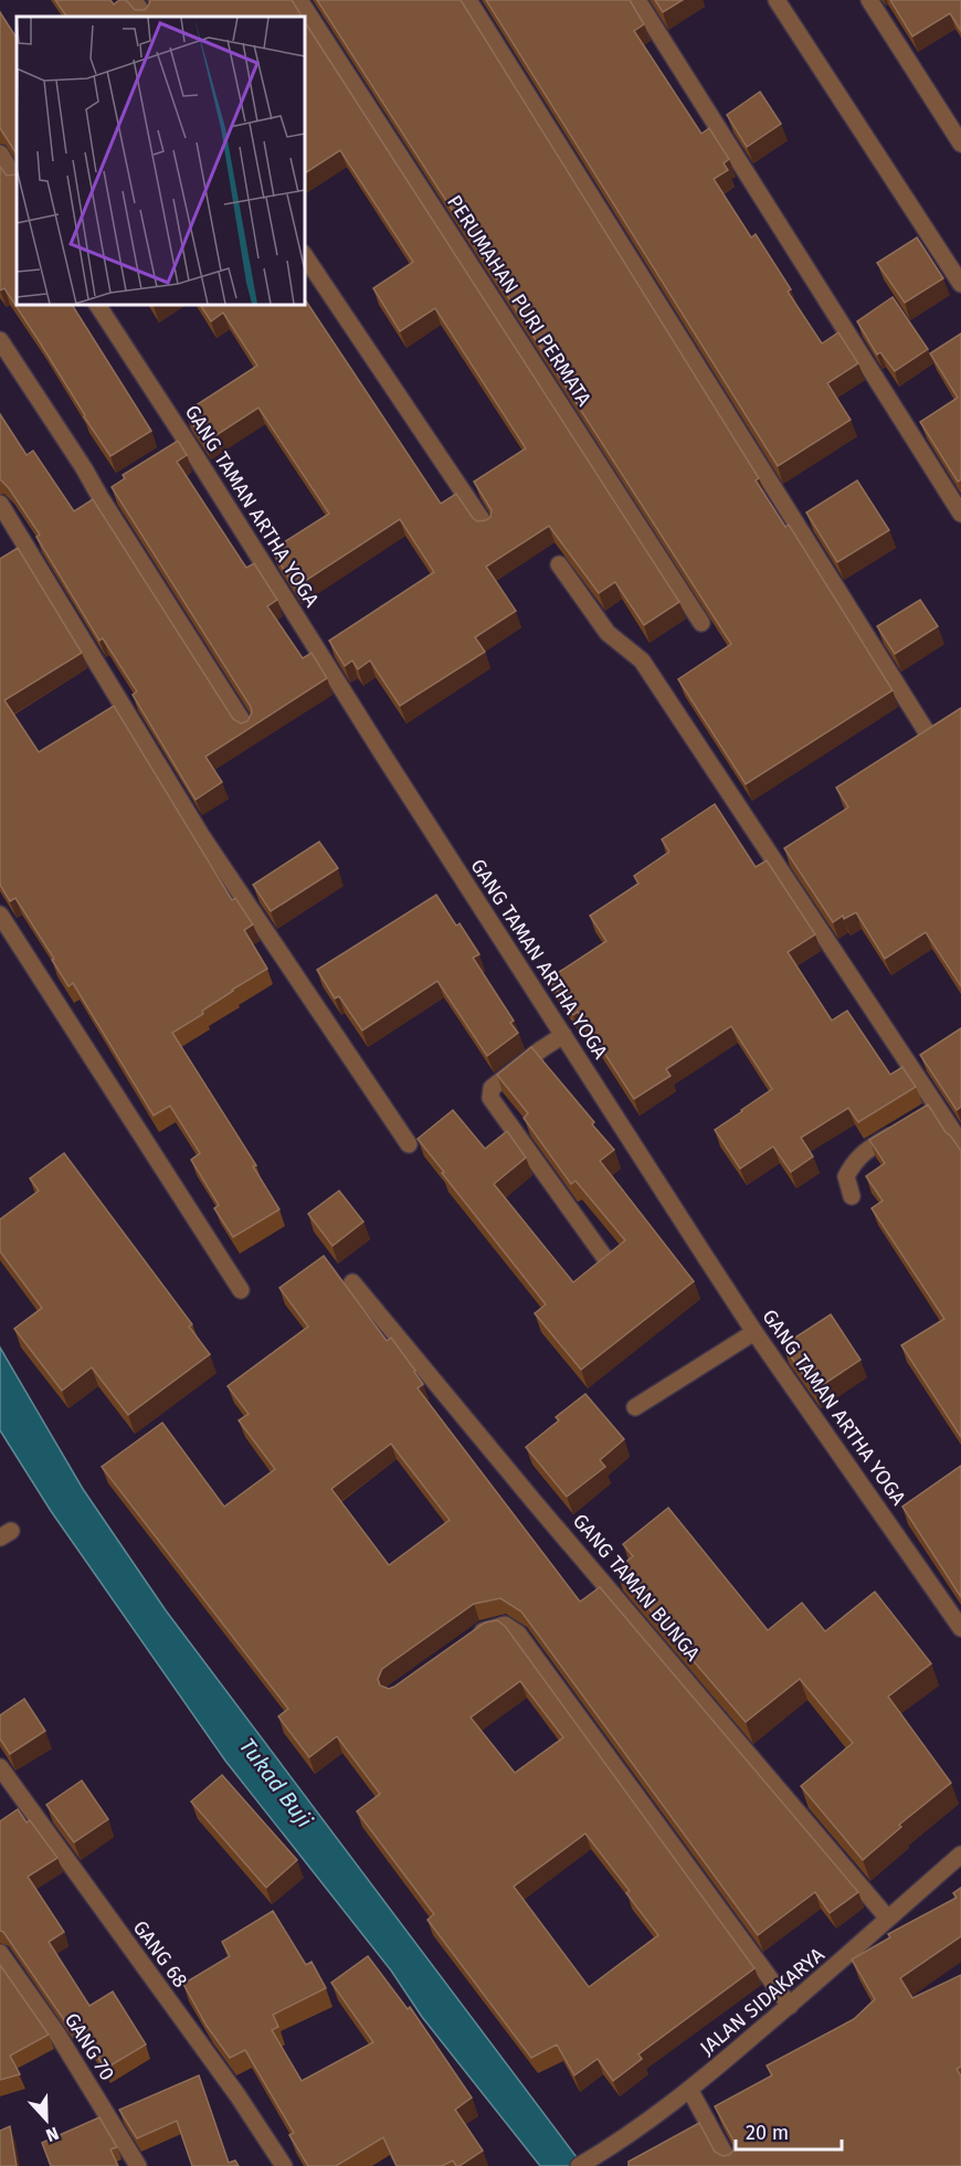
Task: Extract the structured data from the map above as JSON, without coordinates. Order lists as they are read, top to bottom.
{
  "streets": {
    "street": [
      "PERUMAHAN PURI PERMATA",
      "GANG TAMAN ARTHA YOGA",
      "GANG TAMAN BUNGA",
      "GANG 68",
      "JALAN SIDAKARYA",
      "GANG 70"
    ]
  },
  "crossings": [
    ["GANG TAMAN BUNGA", "JALAN SIDAKARYA"]
  ],
  "water": ["Tukad Buji"],
  "scale_bar": "20 m",
  "north": "bottom"
}
